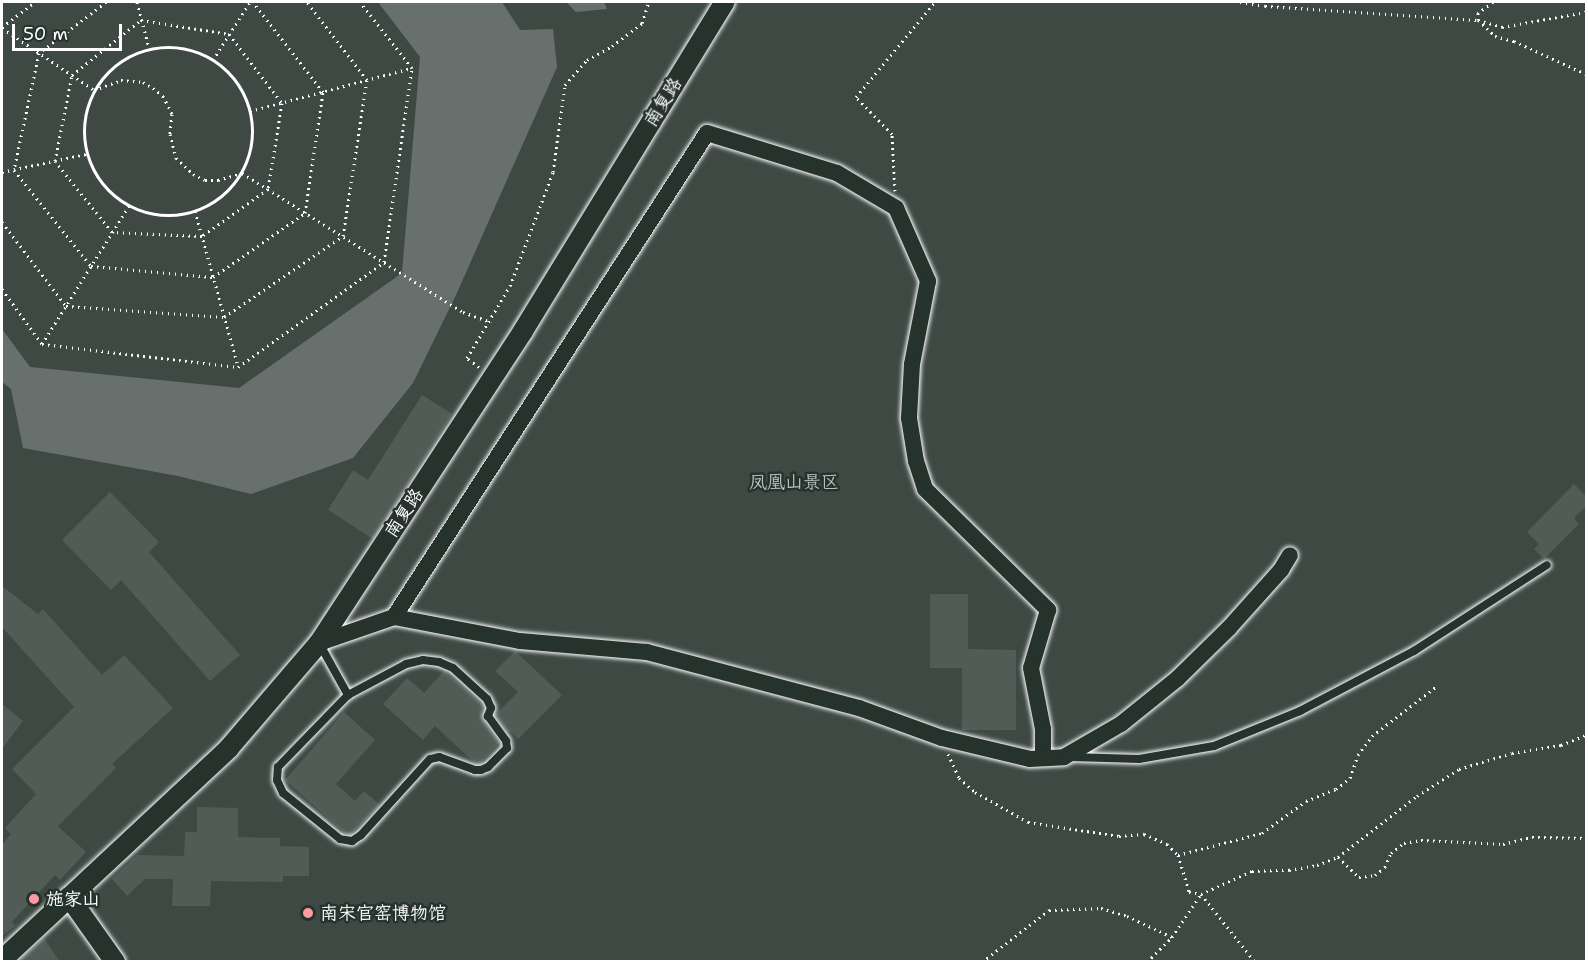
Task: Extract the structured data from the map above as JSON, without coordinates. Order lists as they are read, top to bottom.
{
  "streets": {
    "street": ["南复路"]
  },
  "parks": ["凤凰山景区"],
  "places": ["施家山", "南宋官窑博物馆"],
  "scale_bar": "50 m"
}
